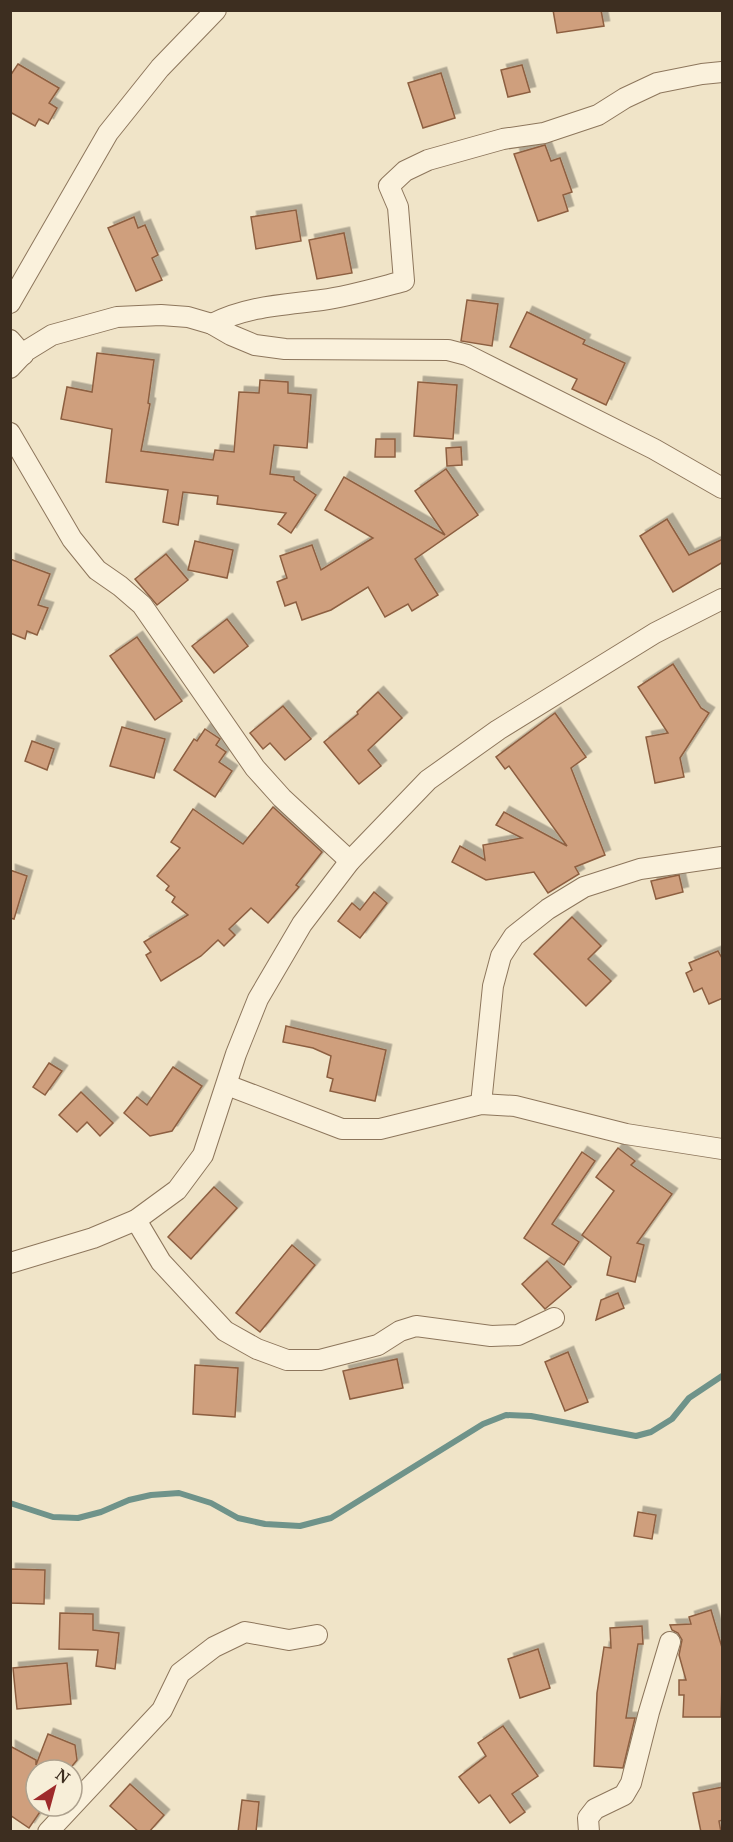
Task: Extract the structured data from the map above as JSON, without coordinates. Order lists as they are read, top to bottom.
{
  "north": "top right"
}
